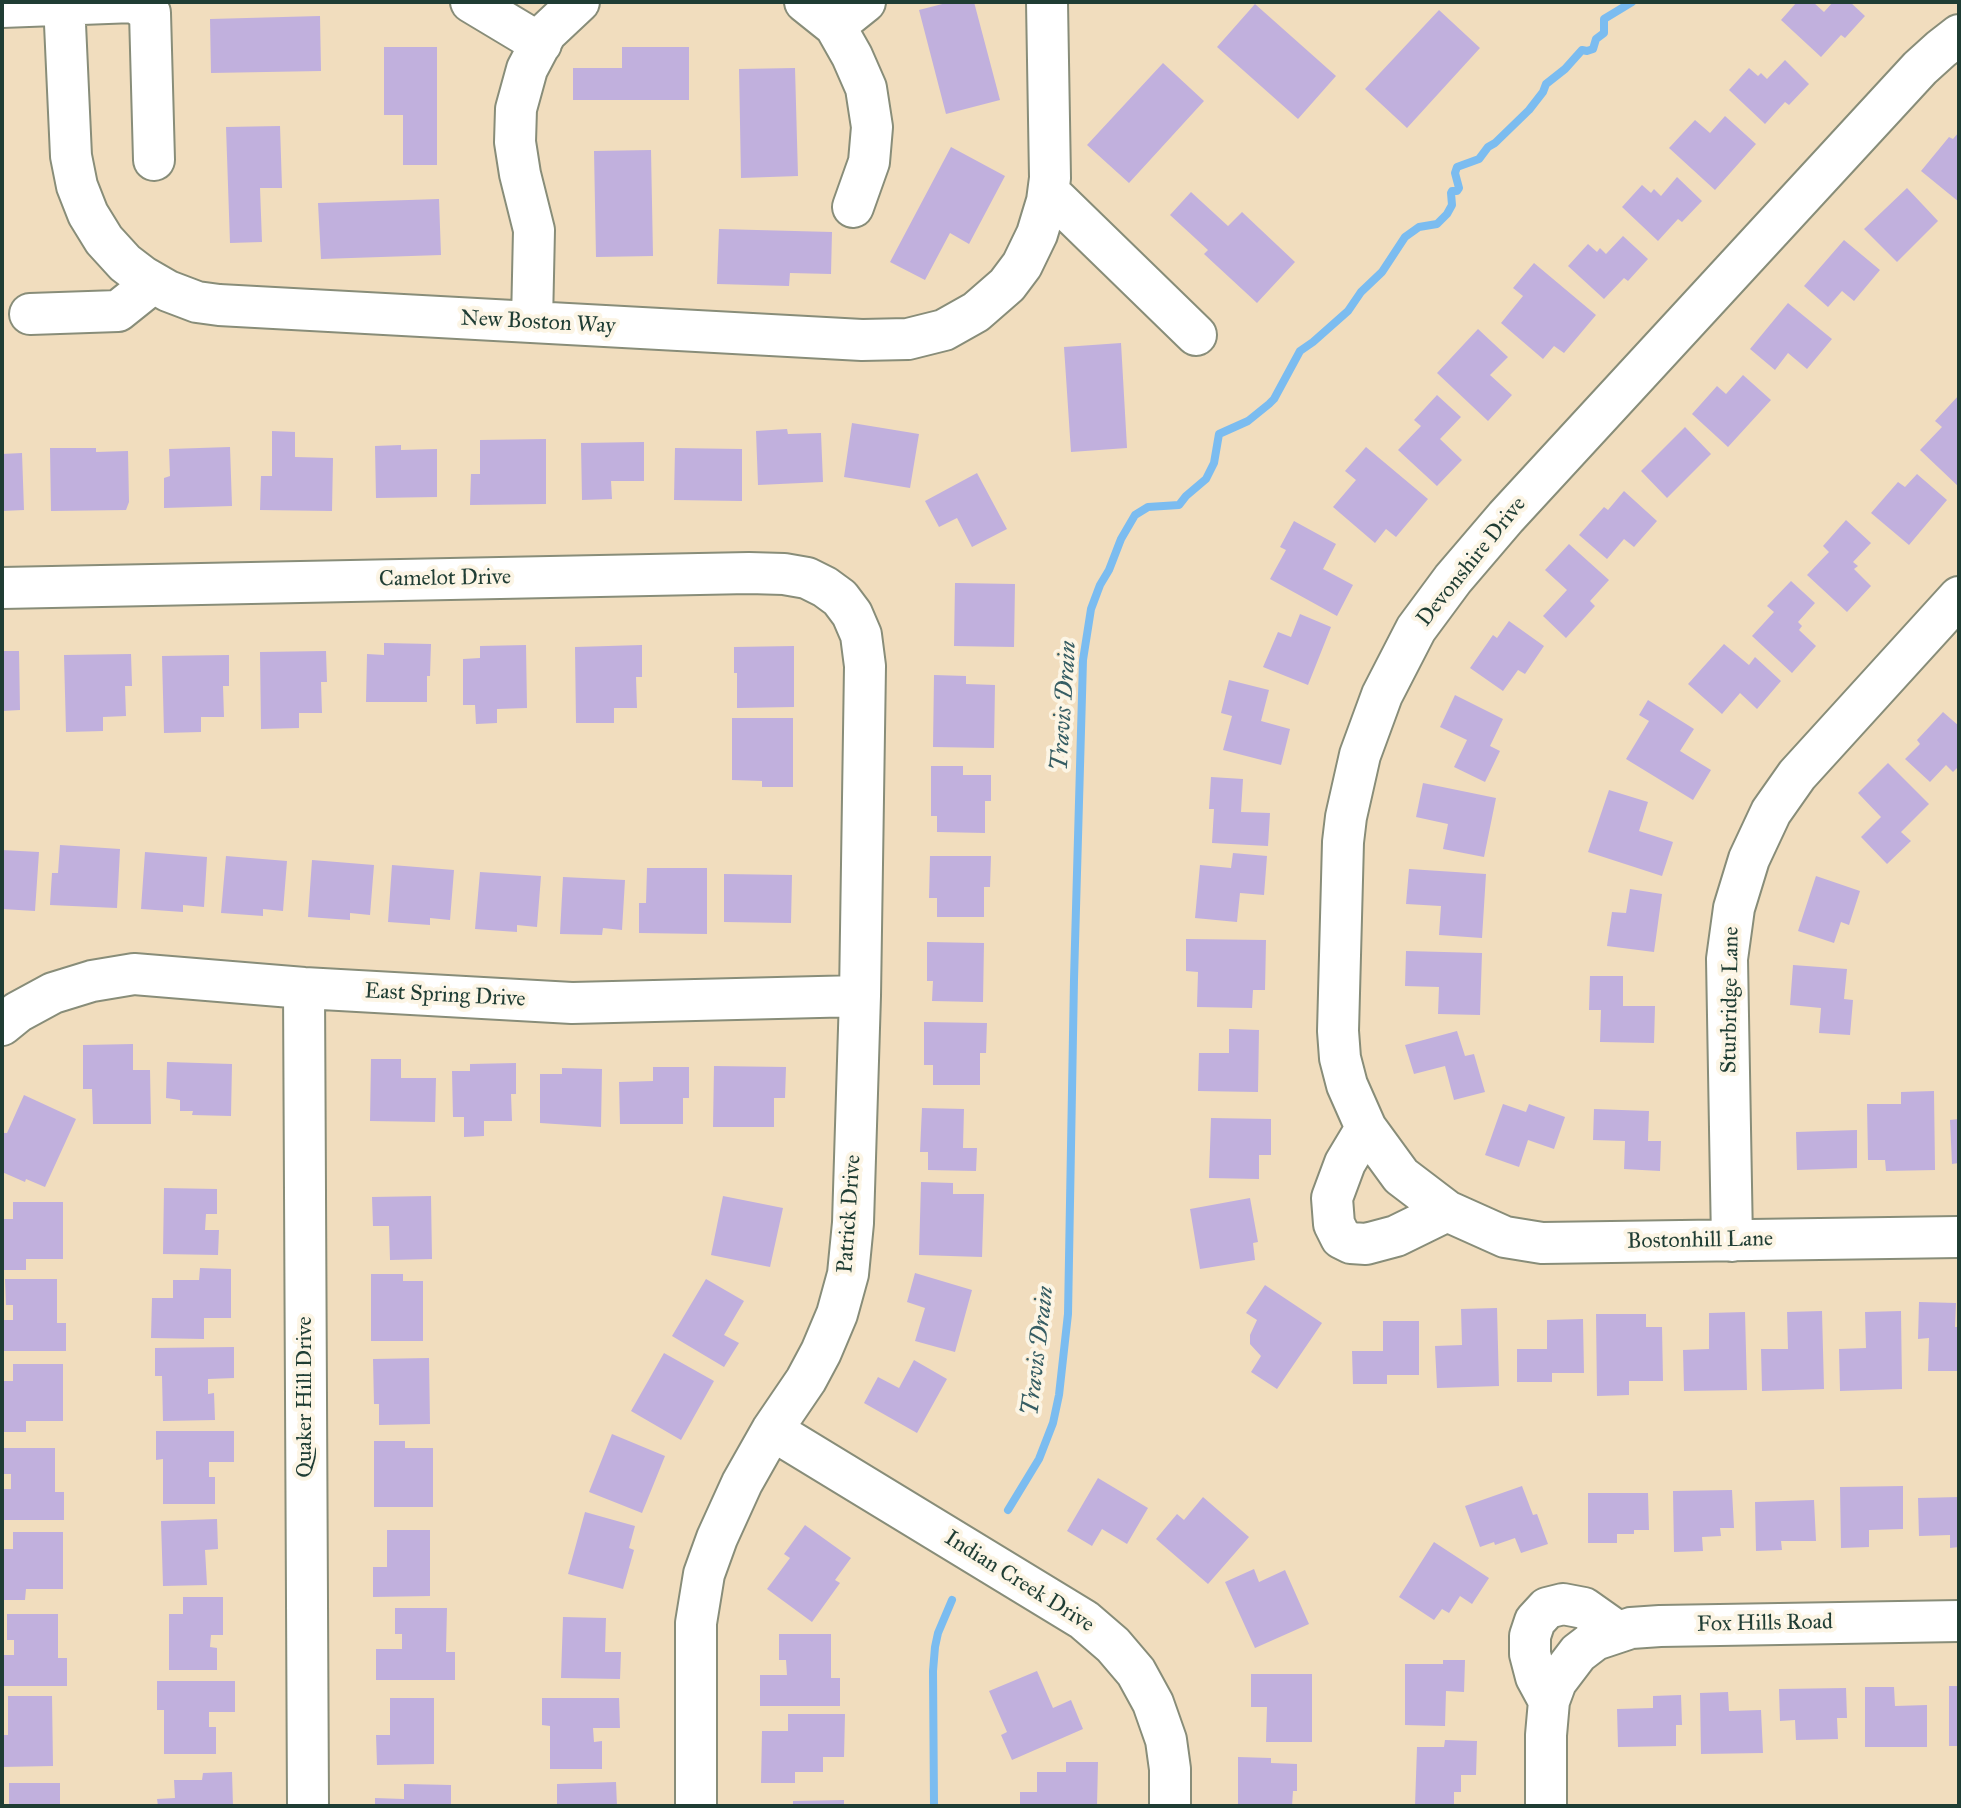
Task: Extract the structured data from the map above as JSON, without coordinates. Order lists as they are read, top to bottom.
{
  "streets": {
    "street": [
      "New Boston Way",
      "Devonshire Drive",
      "Camelot Drive",
      "East Spring Drive",
      "Sturbridge Lane",
      "Patrick Drive",
      "Bostonhill Lane",
      "Quaker Hill Drive",
      "Indian Creek Drive",
      "Fox Hills Road"
    ]
  },
  "crossings": [
    ["Devonshire Drive", "Bostonhill Lane"],
    ["Camelot Drive", "Patrick Drive"],
    ["East Spring Drive", "Patrick Drive"],
    ["East Spring Drive", "Quaker Hill Drive"],
    ["Sturbridge Lane", "Bostonhill Lane"],
    ["Patrick Drive", "Indian Creek Drive"]
  ],
  "water": ["Travis Drain"]
}
